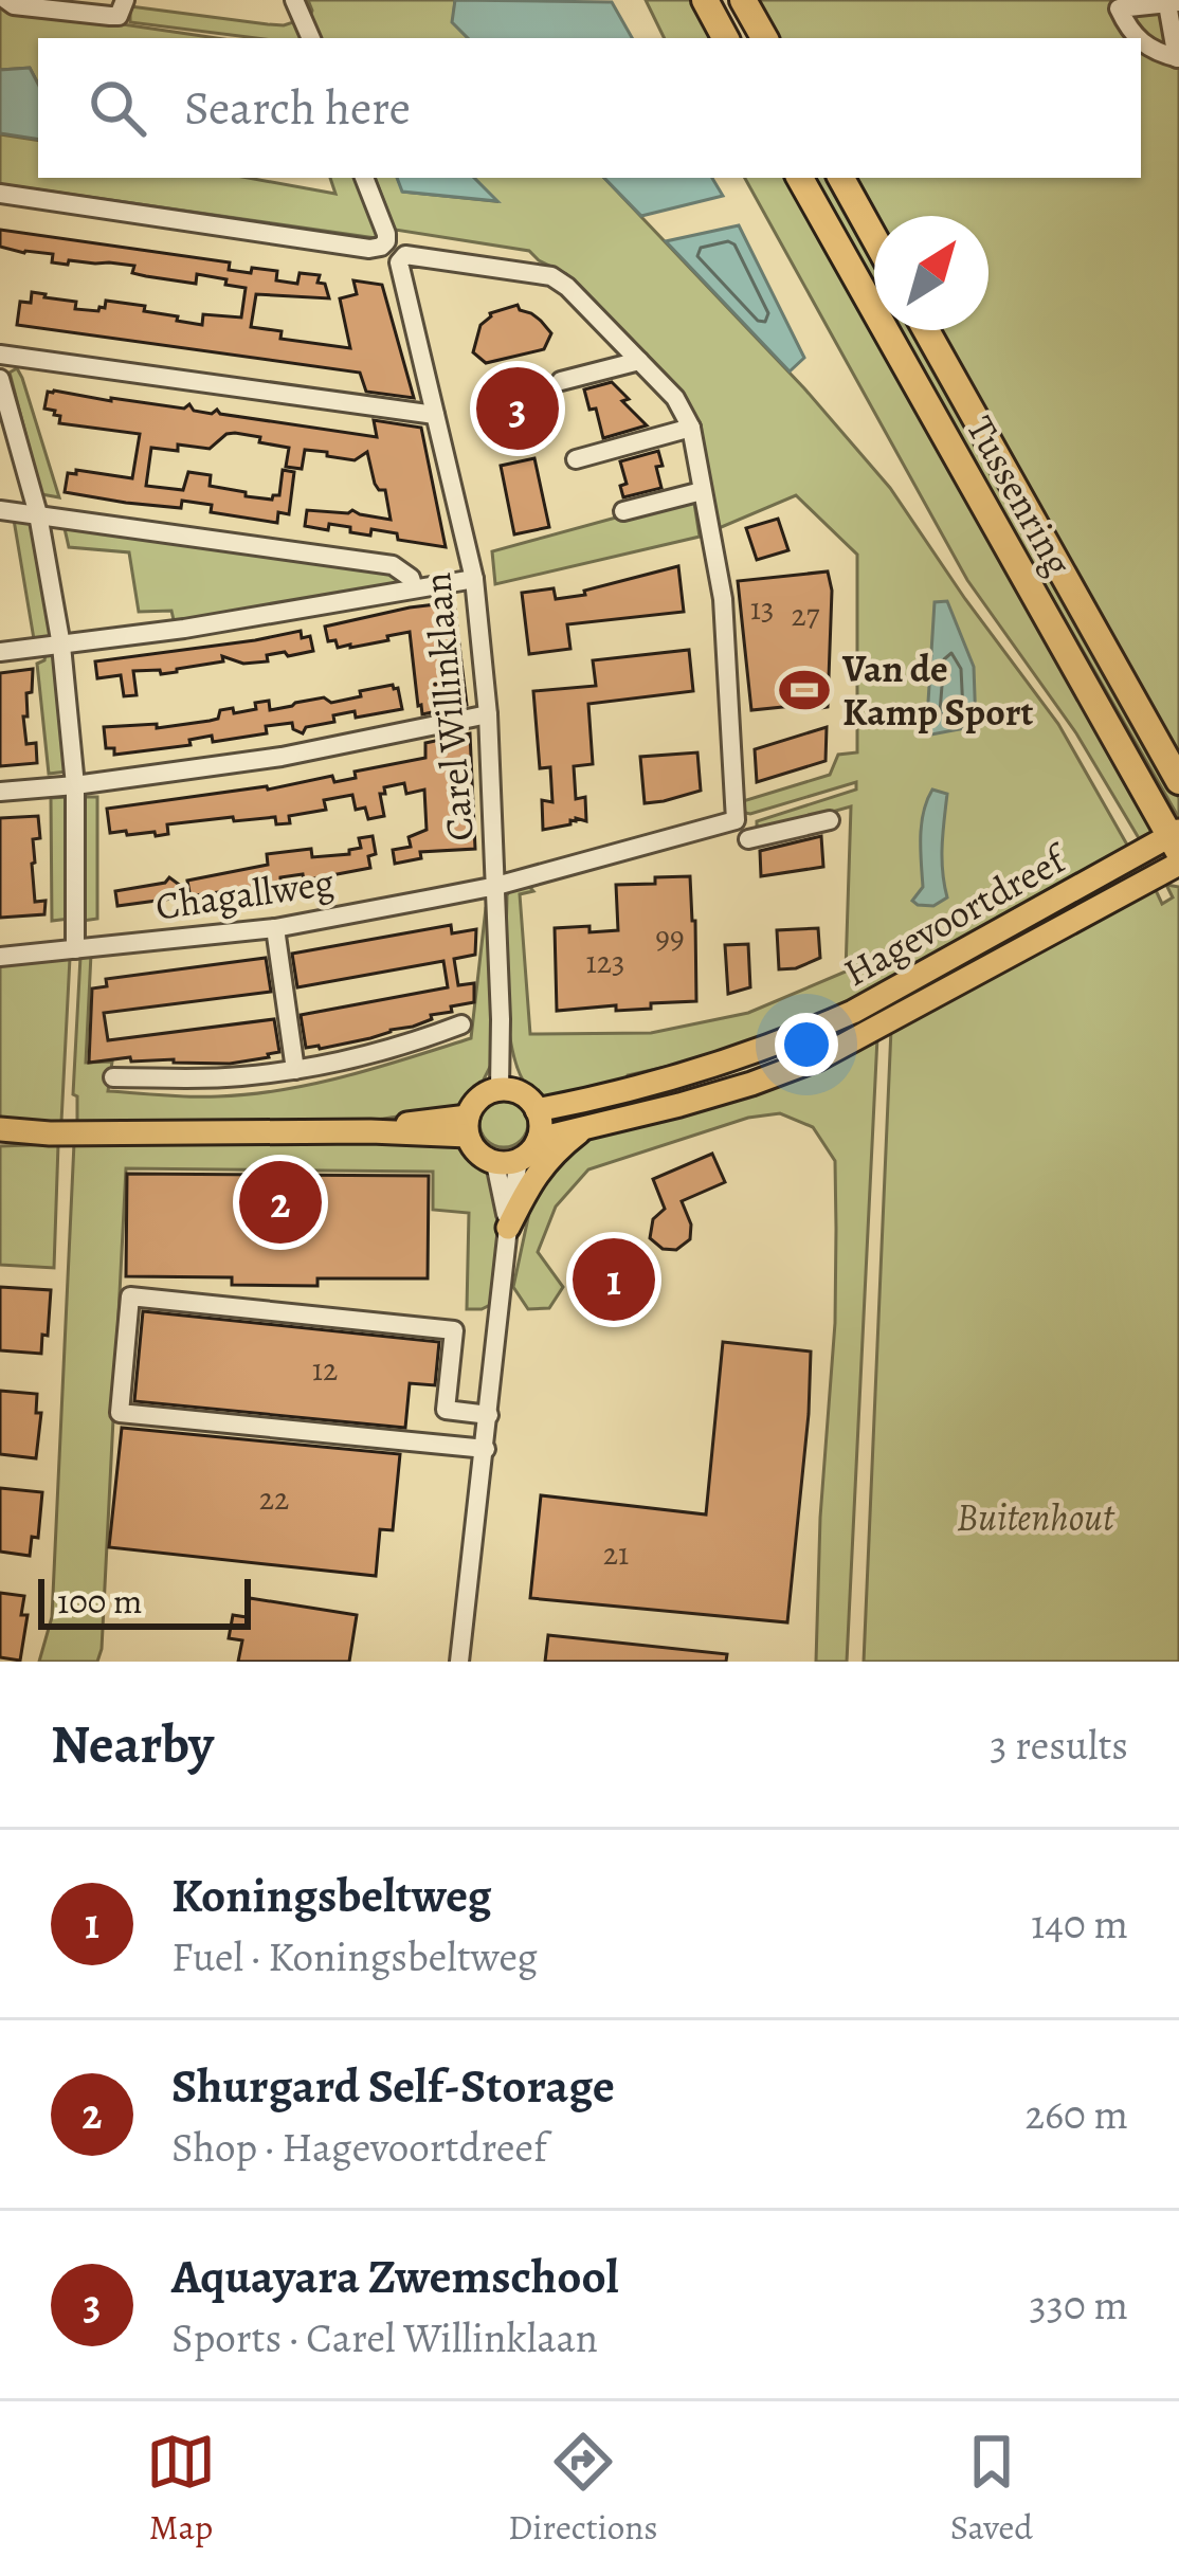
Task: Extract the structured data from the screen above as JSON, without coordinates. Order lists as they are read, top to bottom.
{
  "streets": {
    "highway": ["Tussenring"],
    "main road": ["Hagevoortdreef"],
    "street": ["Carel Willinklaan", "Chagallweg"]
  },
  "crossings": [
    ["Tussenring", "Hagevoortdreef"],
    ["Carel Willinklaan", "Chagallweg"],
    ["Carel Willinklaan", "Hagevoortdreef"]
  ],
  "parks": ["Buitenhout"],
  "places": {
    "sports": ["Van de Kamp Sport"]
  },
  "house_numbers": [
    "13",
    "27",
    "99",
    "123",
    "12",
    "22",
    "21"
  ],
  "scale_bar": "100 m",
  "north": "top right",
  "page": {
    "search": "Search here",
    "pins": ["3", "2", "1"],
    "scale": "100 m",
    "heading": ["Nearby", "3 results"],
    "list": [
      {
        "mark": "1",
        "name": "Koningsbeltweg",
        "note": "Fuel · Koningsbeltweg",
        "value": "140 m"
      },
      {
        "mark": "2",
        "name": "Shurgard Self-Storage",
        "note": "Shop · Hagevoortdreef",
        "value": "260 m"
      },
      {
        "mark": "3",
        "name": "Aquayara Zwemschool",
        "note": "Sports · Carel Willinklaan",
        "value": "330 m"
      }
    ],
    "nav": ["Map", "Directions", "Saved"]
  }
}
